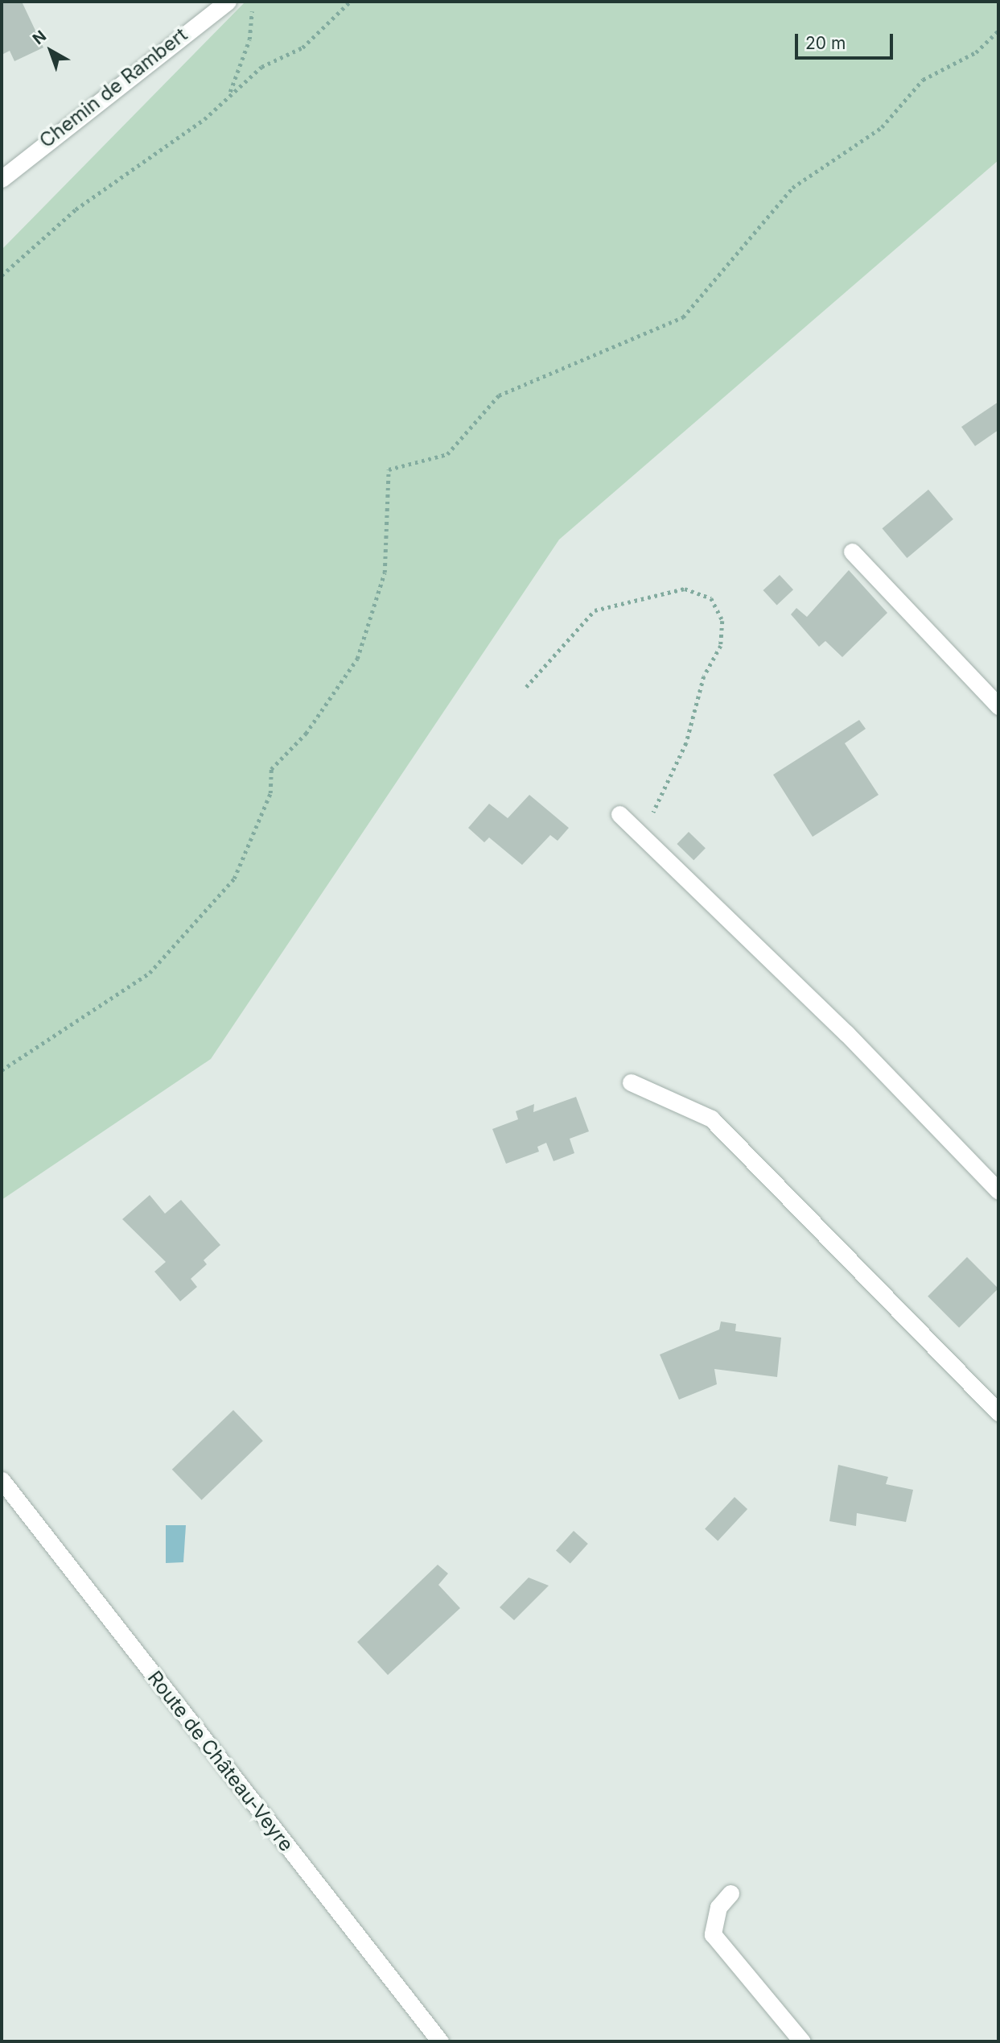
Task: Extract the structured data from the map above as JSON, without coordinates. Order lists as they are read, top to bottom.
{
  "streets": {
    "street": ["Chemin de Rambert", "Route de Château-Veyre"]
  },
  "scale_bar": "20 m",
  "north": "top left"
}
